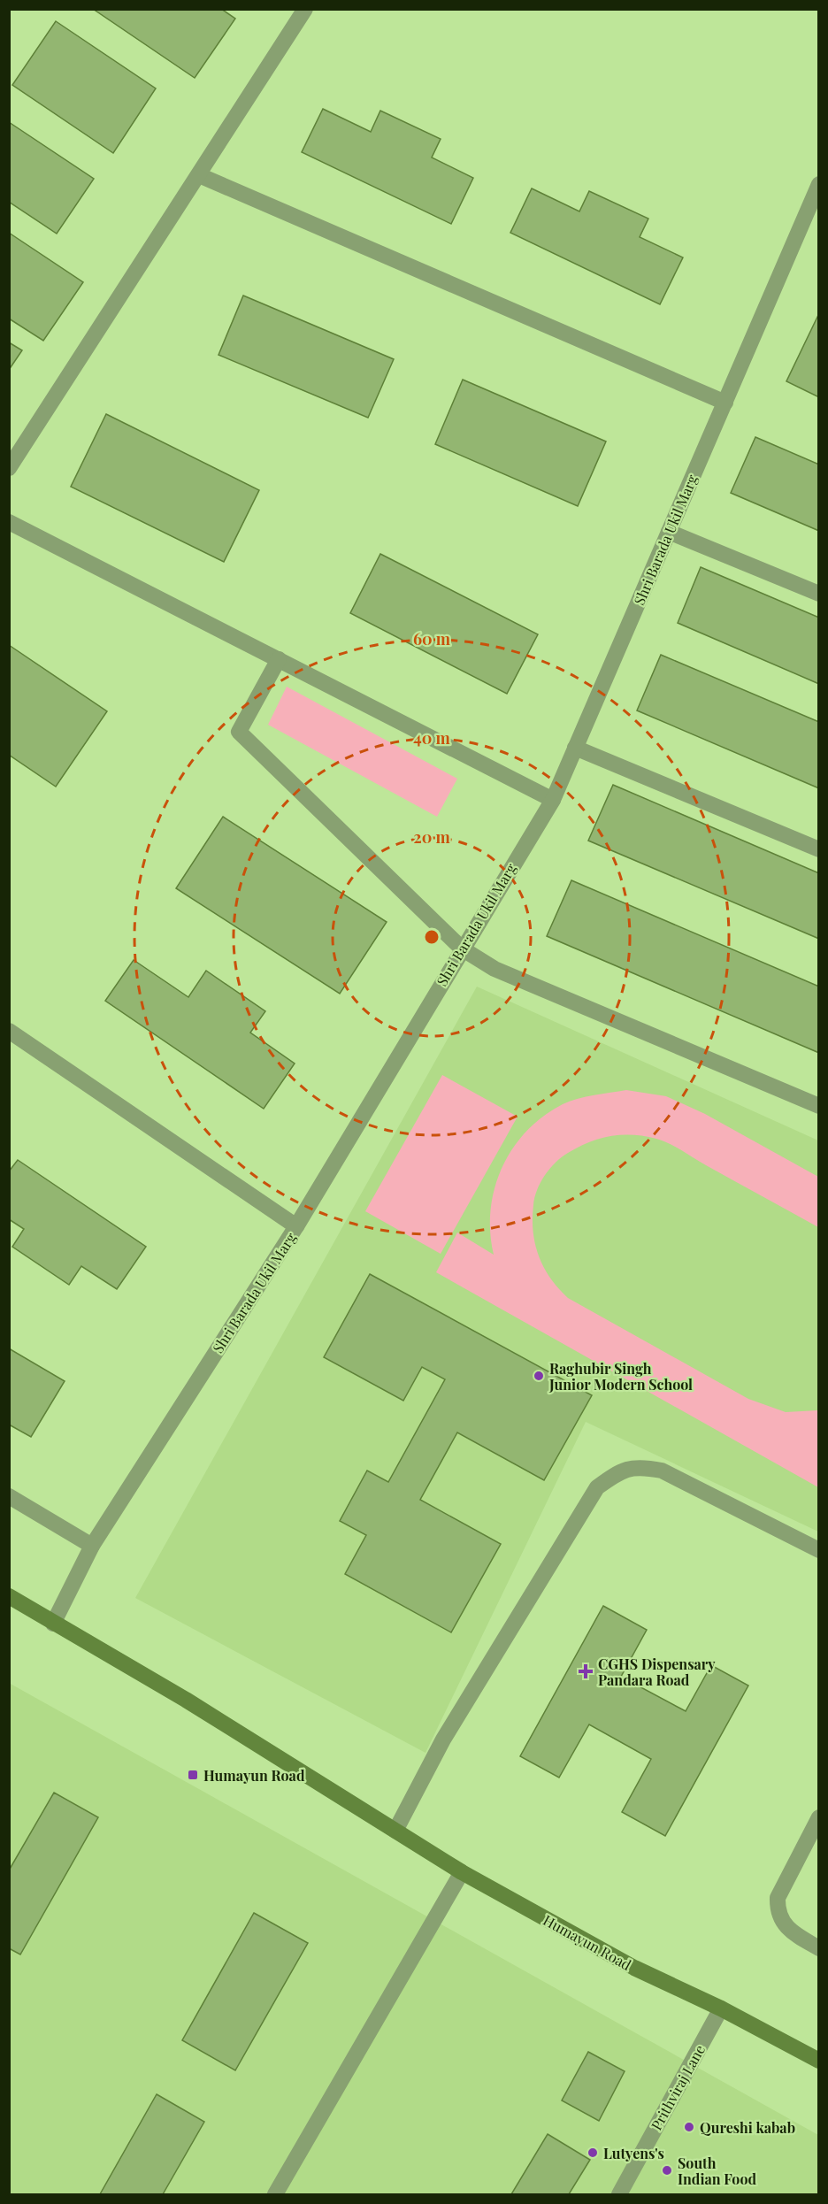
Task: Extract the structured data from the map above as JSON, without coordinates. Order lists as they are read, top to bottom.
{
  "streets": {
    "street": ["Shri Barada Ukil Marg", "Humayun Road", "Prithviraj Lane"]
  },
  "crossings": [
    ["Shri Barada Ukil Marg", "Humayun Road"],
    ["Humayun Road", "Prithviraj Lane"]
  ],
  "places": {
    "other": [
      "Raghubir Singh Junior Modern School",
      "Qureshi kabab",
      "Lutyens's",
      "South Indian Food"
    ],
    "health": ["CGHS Dispensary Pandara Road"],
    "transit": ["Humayun Road"]
  },
  "rings": ["60 m", "40 m", "20 m"]
}
